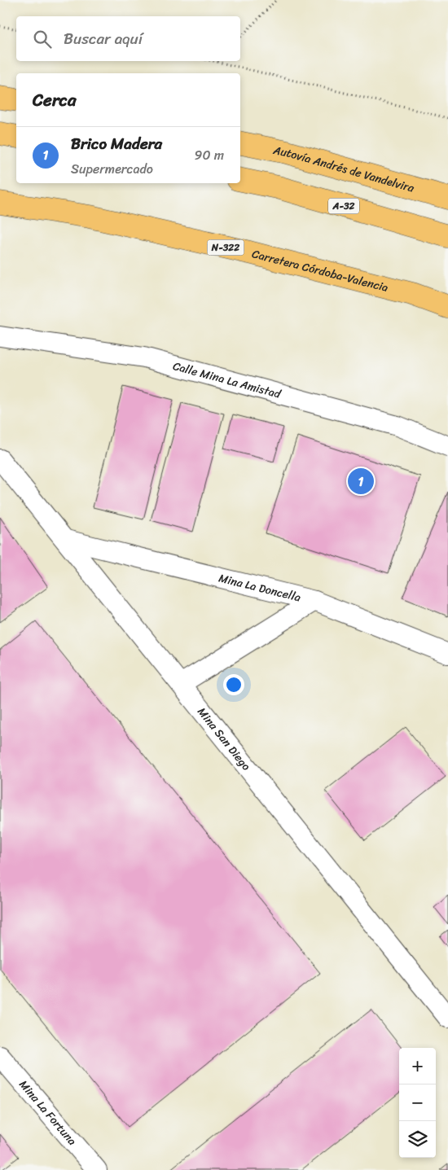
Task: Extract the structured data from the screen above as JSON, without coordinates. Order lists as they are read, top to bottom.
{
  "streets": {
    "highway": [
      "Autovía Andrés de Vandelvira",
      "A-32",
      "N-322",
      "Carretera Córdoba-Valencia"
    ],
    "street": [
      "Calle Mina La Amistad",
      "Mina La Doncella",
      "Mina San Diego",
      "Mina La Fortuna"
    ]
  },
  "crossings": [
    ["Mina La Doncella", "Mina San Diego"]
  ],
  "page": {
    "search": "Buscar aquí",
    "heading": "Cerca",
    "list": [
      {
        "mark": "1",
        "name": "Brico Madera",
        "note": "Supermercado",
        "value": "90 m"
      }
    ],
    "pins": "1",
    "map_buttons": ["+", "−"]
  }
}
